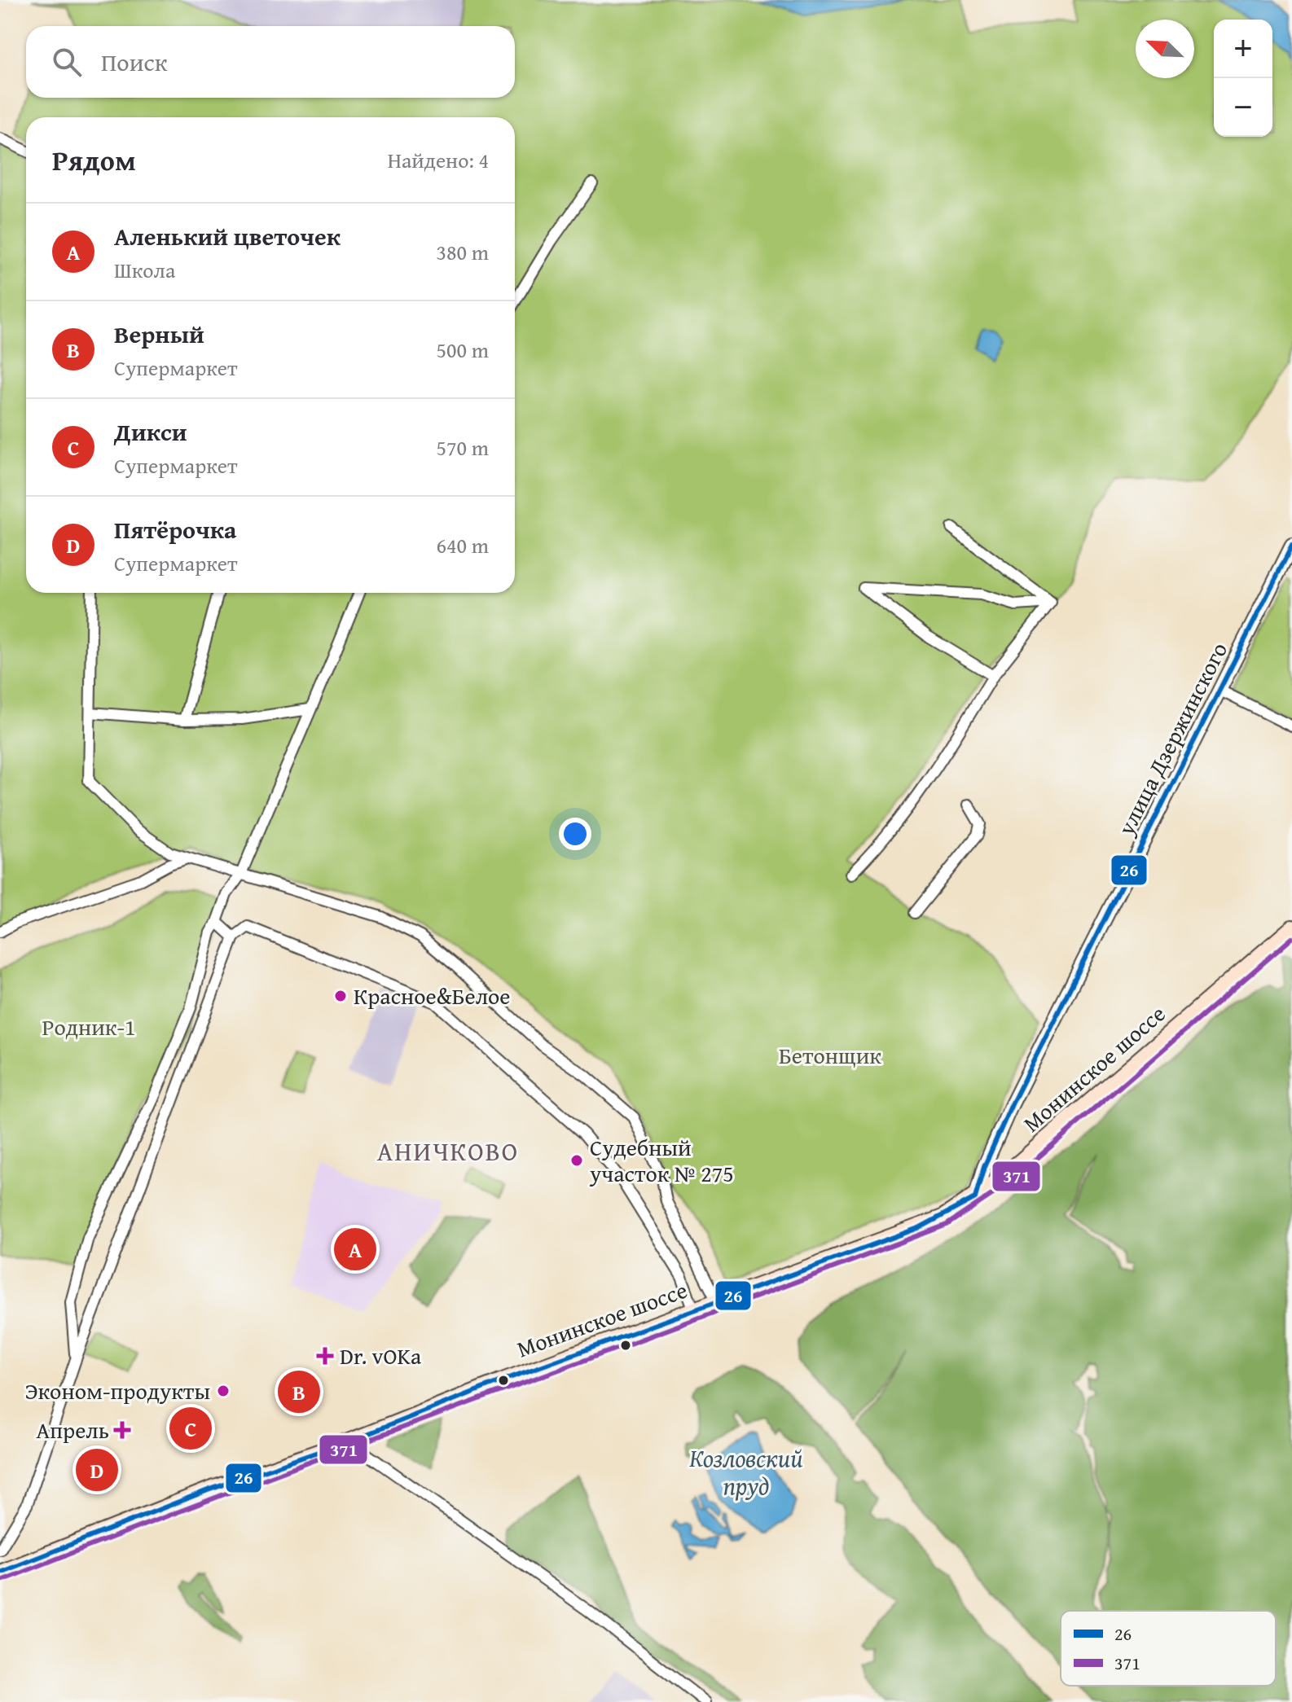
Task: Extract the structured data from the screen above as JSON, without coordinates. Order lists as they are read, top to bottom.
{
  "streets": {
    "main road": ["Монинское шоссе"],
    "street": ["улица Дзержинского"]
  },
  "crossings": [
    ["улица Дзержинского", "Монинское шоссе"]
  ],
  "districts": ["АНИЧКОВО"],
  "water": ["Козловский пруд"],
  "parks": ["Родник-1", "Бетонщик"],
  "places": {
    "other": ["Красное&Белое", "Судебный участок № 275", "Эконом-продукты"],
    "health": ["Dr. vOKa", "Апрель"]
  },
  "lines": ["transit line 26", "transit line 371"],
  "legend": ["26", "371"],
  "north": "top left",
  "page": {
    "map_buttons": ["+", "−"],
    "search": "Поиск",
    "heading": ["Рядом", "Найдено: 4"],
    "list": [
      {
        "mark": "A",
        "name": "Аленький цветочек",
        "note": "Школа",
        "value": "380 m"
      },
      {
        "mark": "B",
        "name": "Верный",
        "note": "Супермаркет",
        "value": "500 m"
      },
      {
        "mark": "C",
        "name": "Дикси",
        "note": "Супермаркет",
        "value": "570 m"
      },
      {
        "mark": "D",
        "name": "Пятёрочка",
        "note": "Супермаркет",
        "value": "640 m"
      }
    ],
    "pins": [
      "A",
      "B",
      "C",
      "D"
    ]
  }
}
